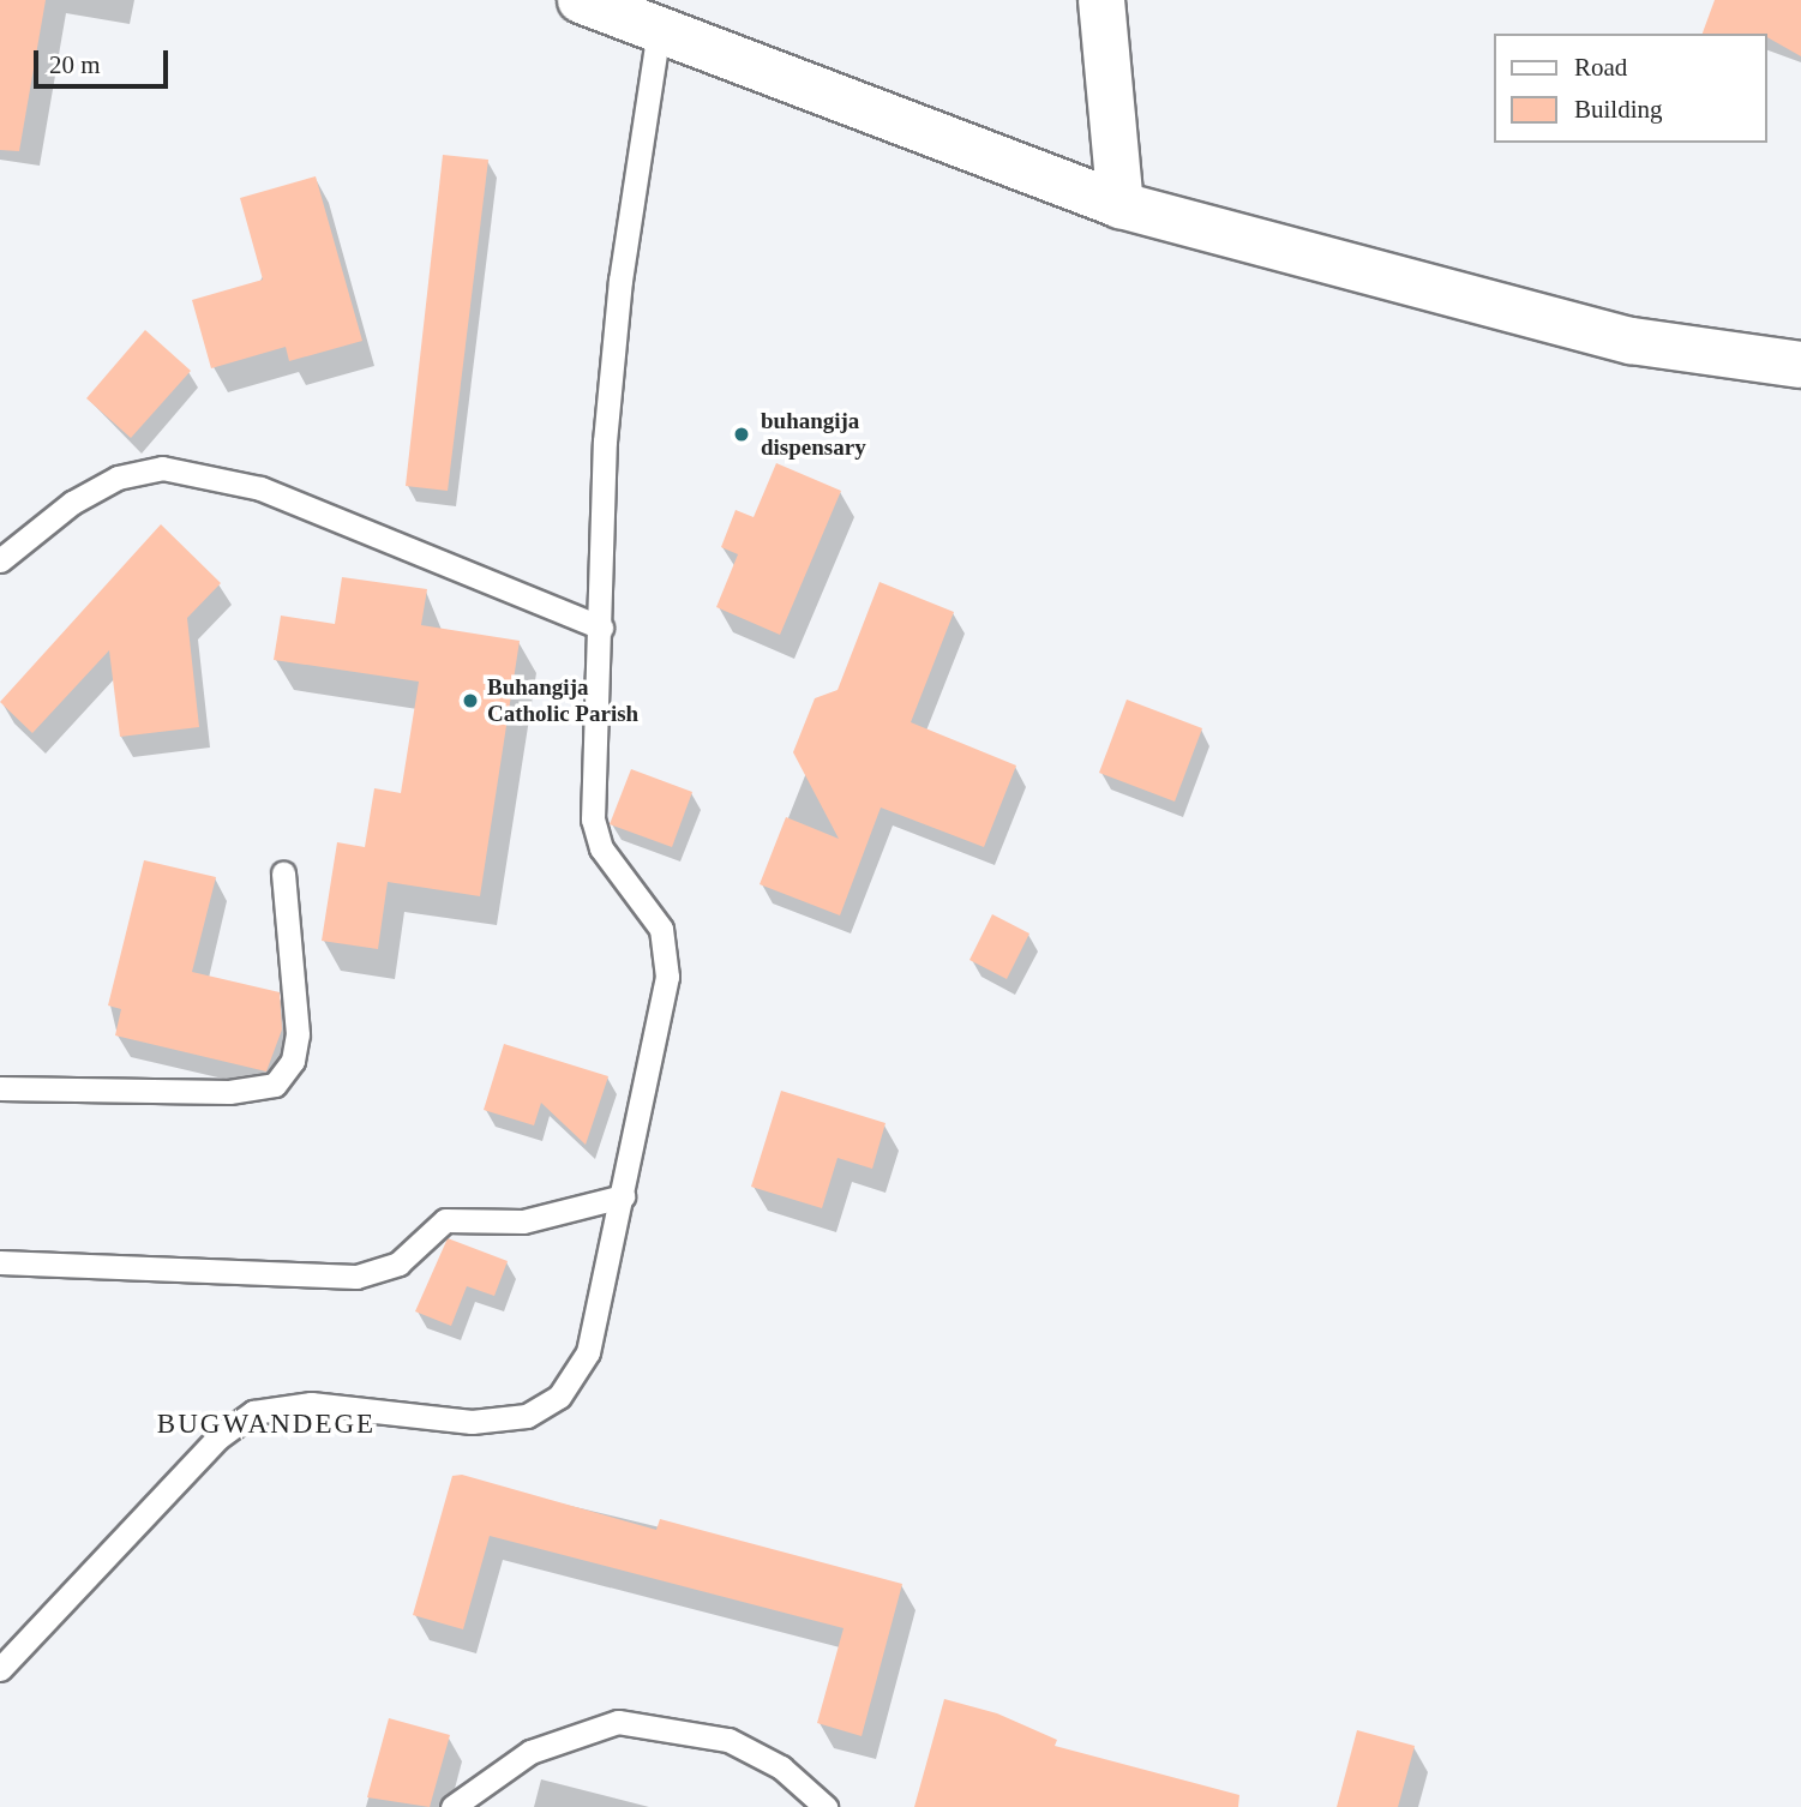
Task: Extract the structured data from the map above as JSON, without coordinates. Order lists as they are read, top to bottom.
{
  "districts": ["BUGWANDEGE"],
  "places": ["buhangija dispensary", "Buhangija Catholic Parish"],
  "legend": ["Road", "Building"],
  "scale_bar": "20 m"
}
